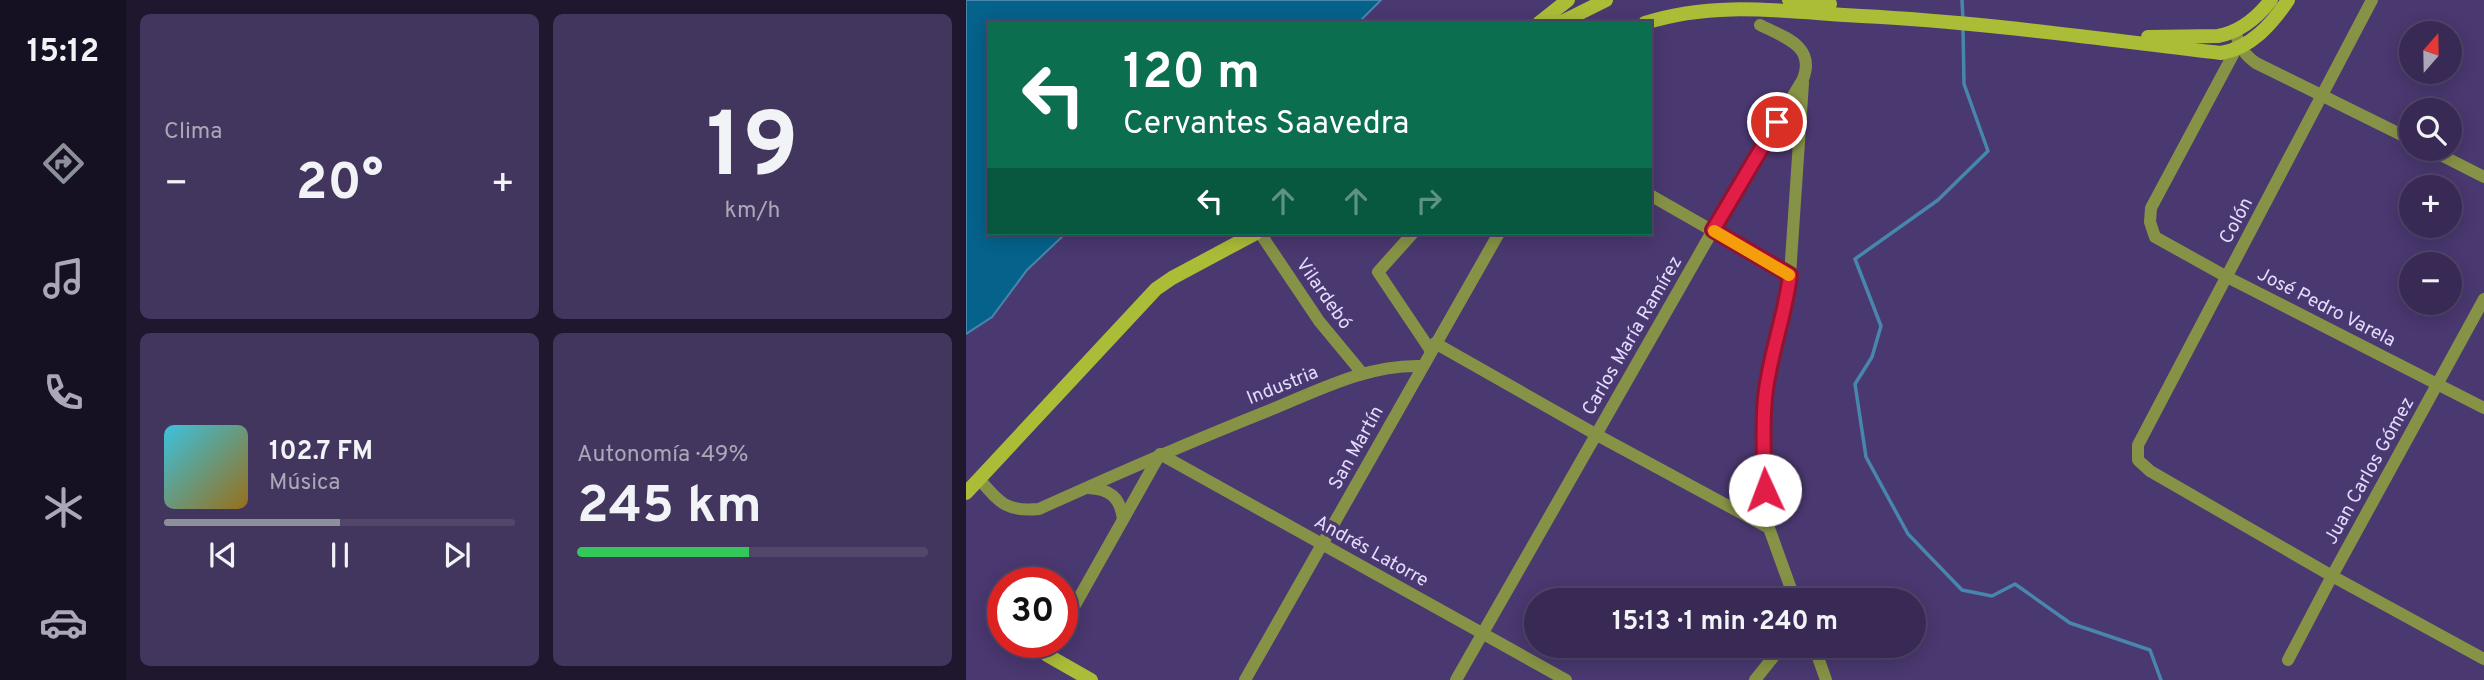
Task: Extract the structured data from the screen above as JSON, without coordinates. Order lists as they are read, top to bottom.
{
  "streets": {
    "street": [
      "Colón",
      "Vilardebó",
      "José Pedro Varela",
      "Carlos María Ramírez",
      "Industria",
      "San Martín",
      "Juan Carlos Gómez",
      "Andrés Latorre"
    ]
  },
  "crossings": [
    ["Colón", "José Pedro Varela"],
    ["Colón", "Juan Carlos Gómez"],
    ["Vilardebó", "Industria"],
    ["José Pedro Varela", "Juan Carlos Gómez"],
    ["Carlos María Ramírez", "Andrés Latorre"],
    ["Industria", "San Martín"],
    ["Industria", "Andrés Latorre"],
    ["San Martín", "Andrés Latorre"]
  ],
  "north": "top",
  "page": {
    "tabs": "15:12",
    "tile": [
      "Clima",
      ["19", "km/h"],
      ["Autonomía · 49%", "245 km"]
    ],
    "map_buttons": ["+", "−"],
    "turn": ["120 m", "Cervantes Saavedra"],
    "heat": ["−", "20°", "+"],
    "song": ["102.7 FM", "Música"],
    "limit": "30",
    "trip": "15:13 · 1 min · 240 m"
  }
}
